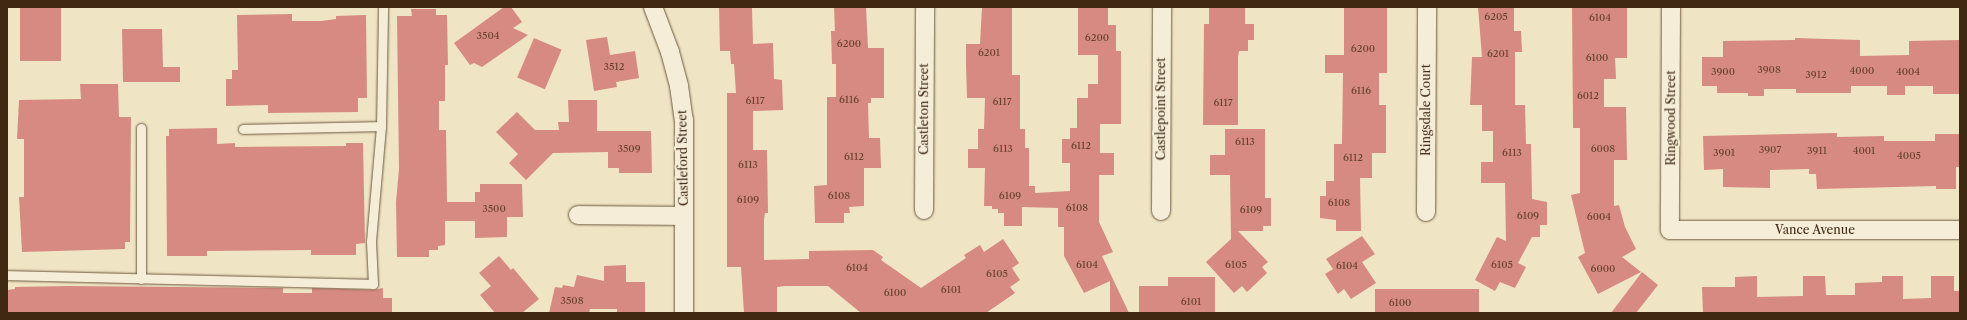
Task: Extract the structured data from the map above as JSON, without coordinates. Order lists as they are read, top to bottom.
{
  "streets": {
    "street": [
      "Castleton Street",
      "Castlepoint Street",
      "Ringsdale Court",
      "Ringwood Street",
      "Castleford Street",
      "Vance Avenue"
    ]
  },
  "crossings": [
    ["Ringwood Street", "Vance Avenue"]
  ],
  "house_numbers": [
    "6205",
    "6104",
    "3504",
    "6200",
    "6200",
    "6200",
    "6201",
    "6201",
    "6100",
    "3512",
    "3908",
    "4000",
    "3900",
    "4004",
    "3912",
    "6116",
    "6012",
    "6116",
    "6117",
    "6117",
    "6117",
    "6113",
    "6112",
    "3509",
    "6113",
    "6008",
    "3907",
    "3911",
    "4001",
    "6113",
    "3901",
    "4005",
    "6112",
    "6112",
    "6113",
    "6108",
    "6109",
    "6109",
    "6108",
    "6108",
    "3500",
    "6109",
    "6109",
    "6004",
    "6104",
    "6105",
    "6105",
    "6104",
    "6104",
    "6000",
    "6105",
    "6101",
    "6100",
    "3508",
    "6101",
    "6100"
  ]
}
